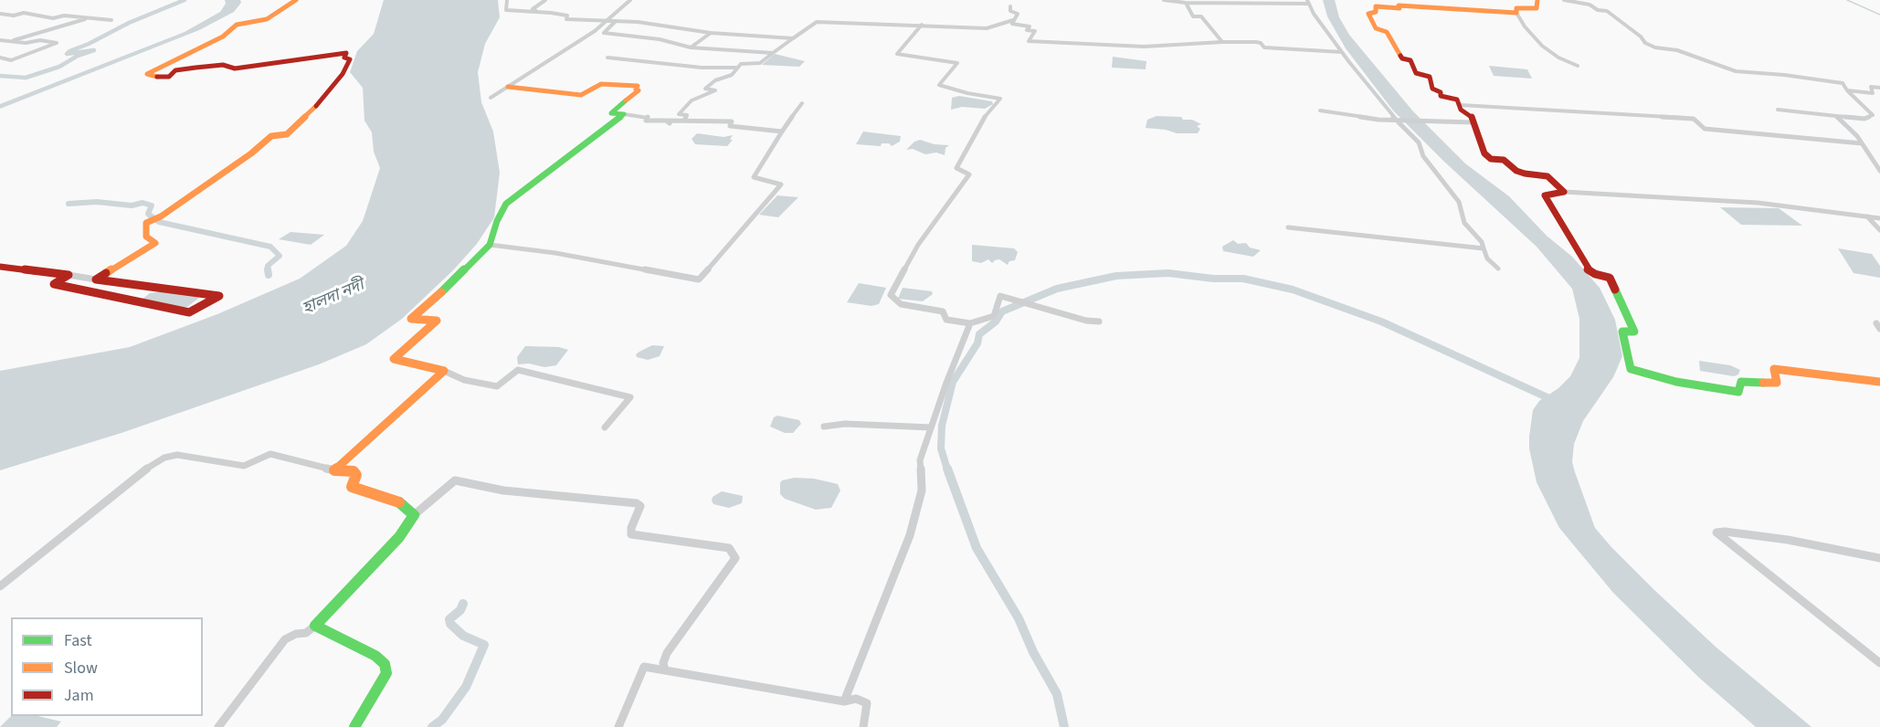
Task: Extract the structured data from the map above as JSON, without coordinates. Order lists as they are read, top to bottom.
{
  "water": ["হালদা নদী"],
  "legend": ["Fast", "Slow", "Jam"]
}
